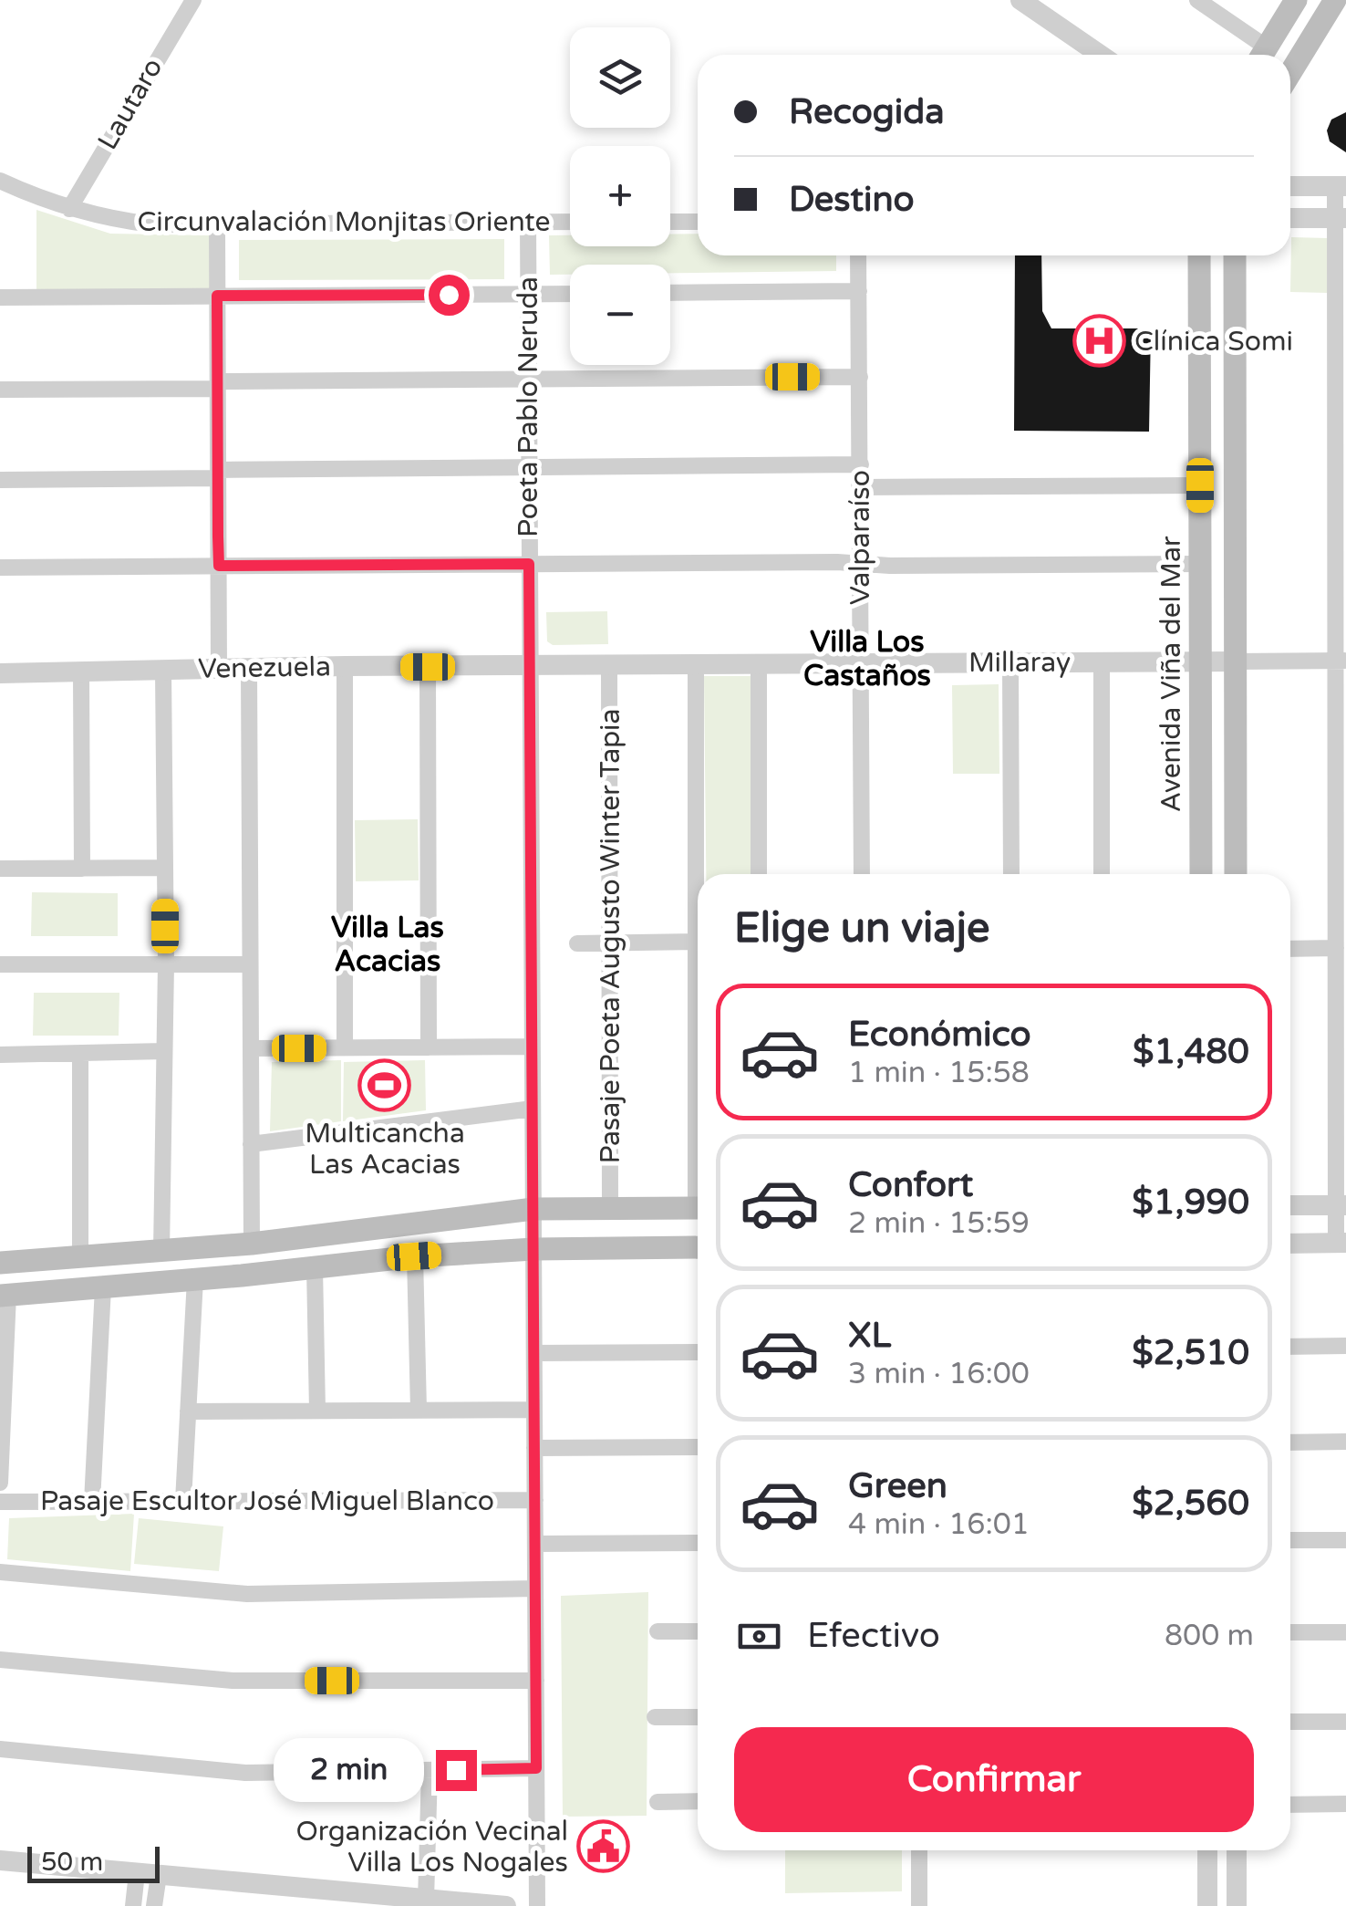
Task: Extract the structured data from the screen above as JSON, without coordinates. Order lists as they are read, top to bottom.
{
  "streets": {
    "main road": ["Avenida Viña del Mar"],
    "street": [
      "Lautaro",
      "Circunvalación Monjitas Oriente",
      "Poeta Pablo Neruda",
      "Valparaíso",
      "Millaray",
      "Venezuela",
      "Pasaje Poeta Augusto Winter Tapia",
      "Pasaje Escultor José Miguel Blanco"
    ]
  },
  "crossings": [
    ["Lautaro", "Circunvalación Monjitas Oriente"],
    ["Circunvalación Monjitas Oriente", "Poeta Pablo Neruda"],
    ["Poeta Pablo Neruda", "Millaray"],
    ["Poeta Pablo Neruda", "Venezuela"],
    ["Poeta Pablo Neruda", "Pasaje Escultor José Miguel Blanco"],
    ["Valparaíso", "Millaray"],
    ["Millaray", "Venezuela"],
    ["Millaray", "Avenida Viña del Mar"],
    ["Millaray", "Pasaje Poeta Augusto Winter Tapia"]
  ],
  "districts": ["Villa Los Castaños", "Villa Las Acacias"],
  "places": {
    "hospital": ["Clínica Somi"],
    "sports": ["Multicancha Las Acacias"],
    "public building": ["Organización Vecinal Villa Los Nogales"]
  },
  "scale_bar": "50 m",
  "page": {
    "map_buttons": ["+", "−"],
    "banner": ["Recogida", "Destino"],
    "heading": "Elige un viaje",
    "list": [
      {
        "name": "Económico",
        "note": "1 min · 15:58",
        "value": "$1,480"
      },
      {
        "name": "Confort",
        "note": "2 min · 15:59",
        "value": "$1,990"
      },
      {
        "name": "XL",
        "note": "3 min · 16:00",
        "value": "$2,510"
      },
      {
        "name": "Green",
        "note": "4 min · 16:01",
        "value": "$2,560"
      }
    ],
    "pay": ["Efectivo", "800 m"],
    "buttons": "Confirmar",
    "bubble": "2 min",
    "scale": "50 m"
  }
}
